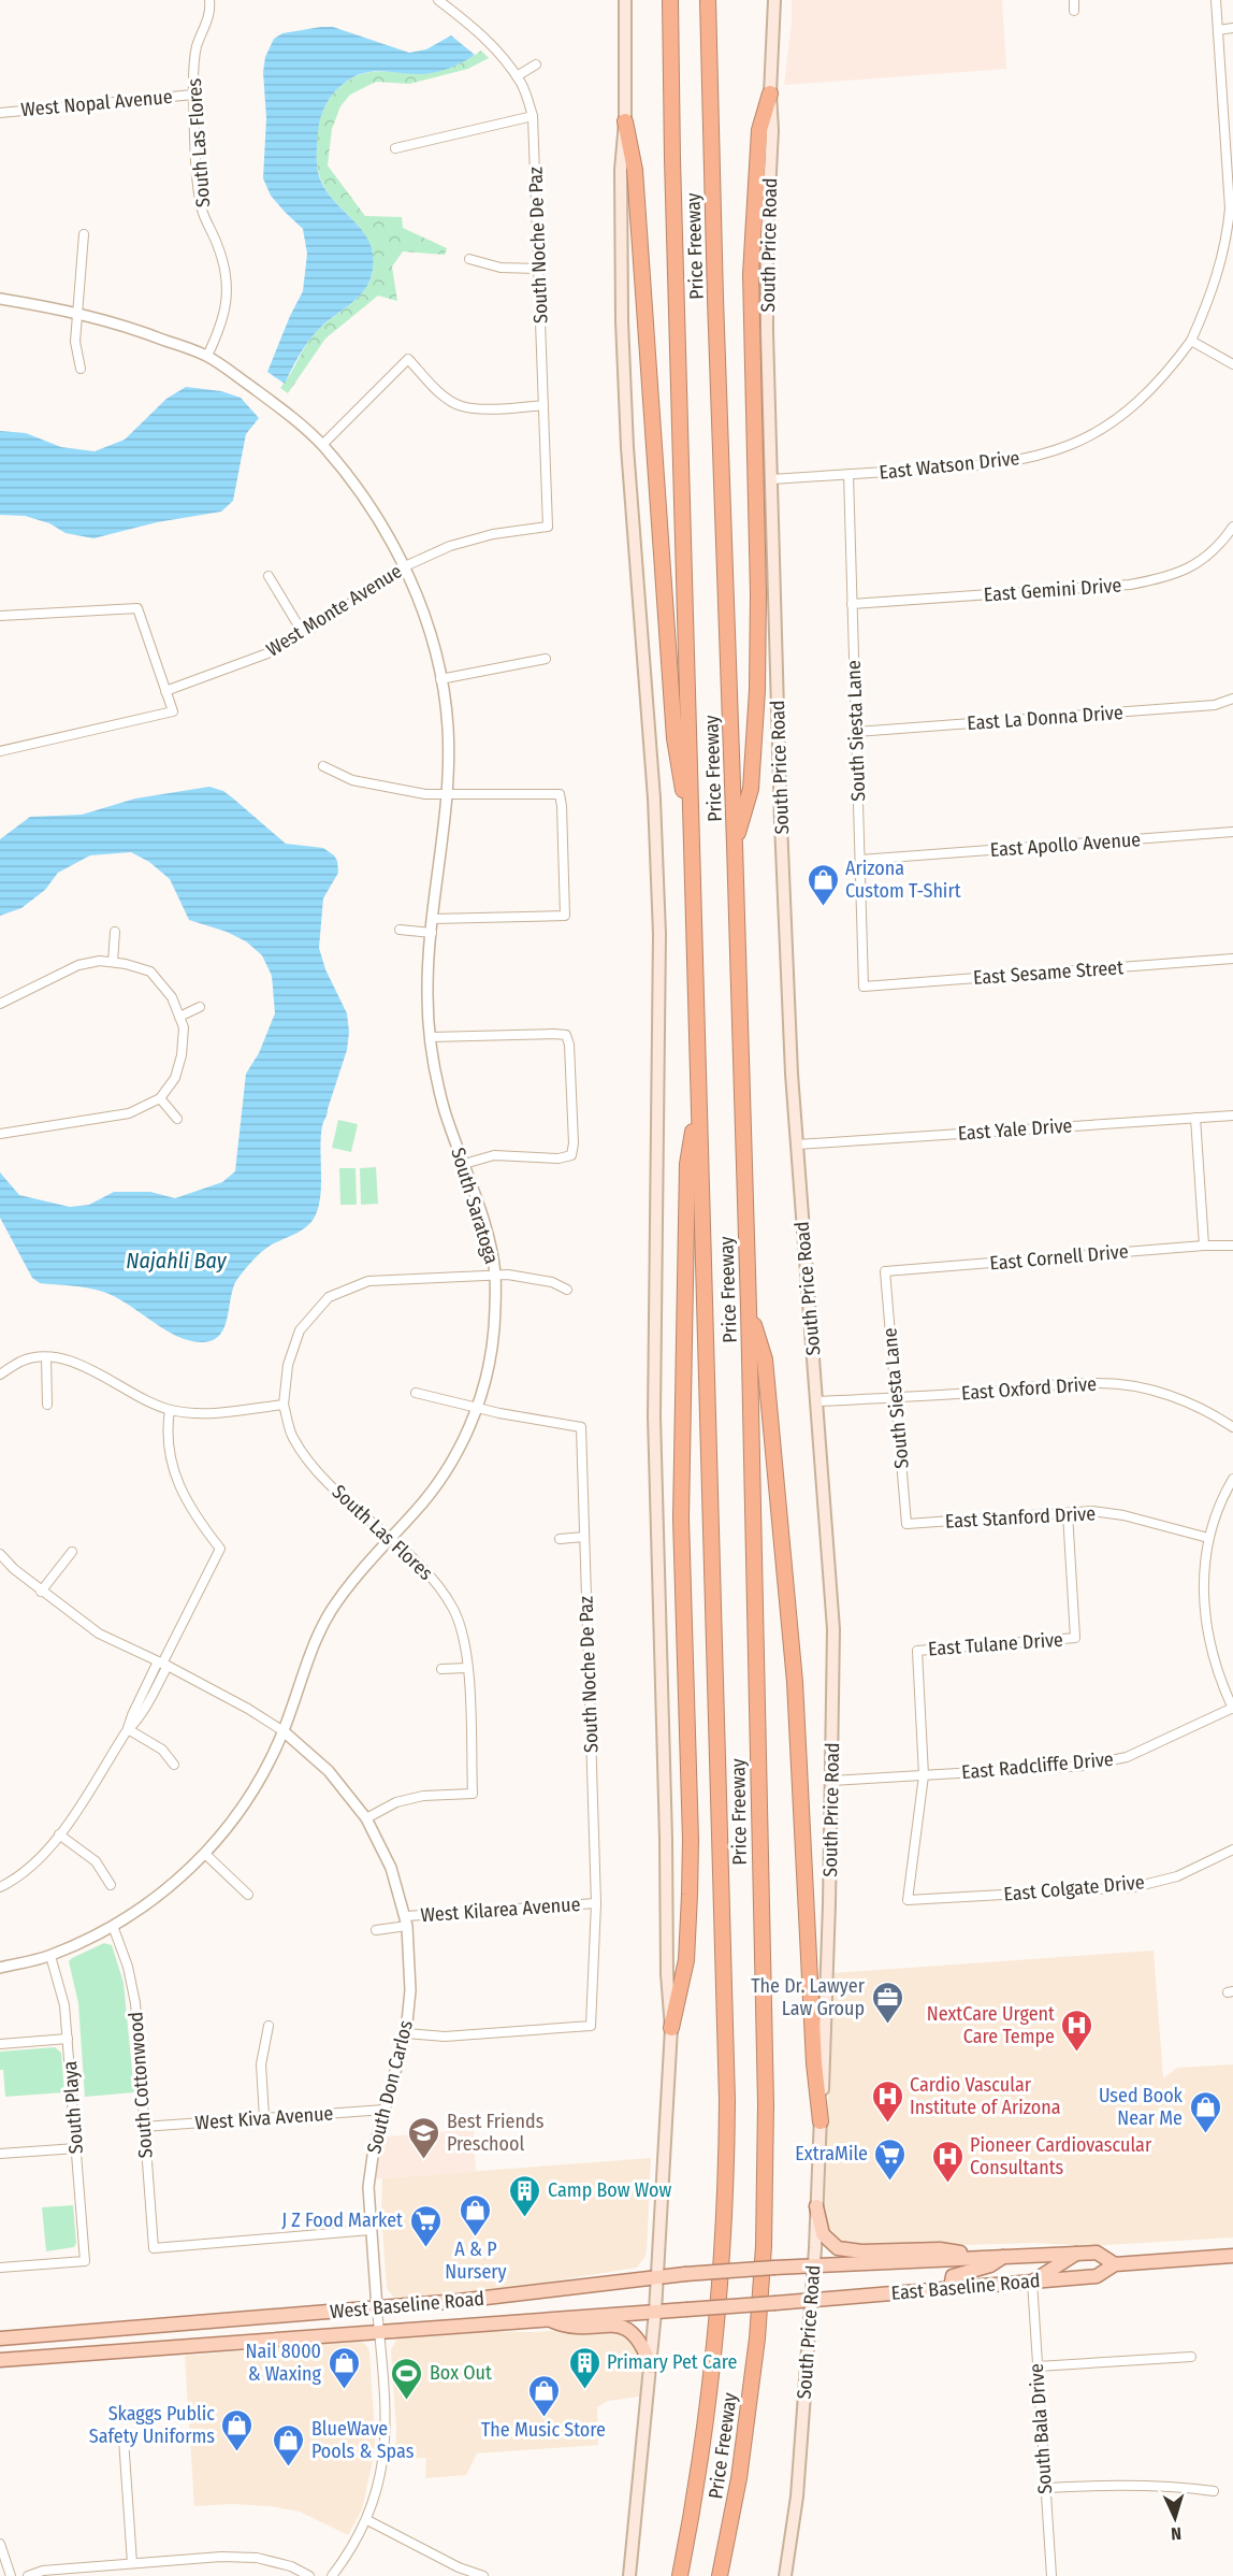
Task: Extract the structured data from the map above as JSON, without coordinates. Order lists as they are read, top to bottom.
{
  "streets": {
    "highway": ["Price Freeway"],
    "main road": ["South Price Road", "East Baseline Road", "West Baseline Road"],
    "street": [
      "West Nopal Avenue",
      "South Las Flores",
      "South Noche De Paz",
      "East Watson Drive",
      "East Gemini Drive",
      "West Monte Avenue",
      "East La Donna Drive",
      "South Siesta Lane",
      "East Apollo Avenue",
      "East Sesame Street",
      "East Yale Drive",
      "South Saratoga",
      "East Cornell Drive",
      "East Oxford Drive",
      "East Stanford Drive",
      "East Tulane Drive",
      "East Radcliffe Drive",
      "East Colgate Drive",
      "West Kilarea Avenue",
      "South Cottonwood",
      "South Don Carlos",
      "South Playa",
      "West Kiva Avenue",
      "South Bala Drive"
    ]
  },
  "crossings": [
    ["West Nopal Avenue", "South Las Flores"],
    ["South Las Flores", "South Saratoga"],
    ["South Las Flores", "South Don Carlos"],
    ["South Noche De Paz", "West Monte Avenue"],
    ["South Noche De Paz", "South Saratoga"],
    ["South Noche De Paz", "West Kilarea Avenue"],
    ["South Noche De Paz", "South Don Carlos"],
    ["South Price Road", "East Watson Drive"],
    ["South Price Road", "East Yale Drive"],
    ["South Price Road", "East Oxford Drive"],
    ["South Price Road", "East Radcliffe Drive"],
    ["South Price Road", "East Baseline Road"],
    ["South Price Road", "West Baseline Road"],
    ["East Watson Drive", "South Siesta Lane"],
    ["East Gemini Drive", "South Siesta Lane"],
    ["West Monte Avenue", "South Saratoga"],
    ["East La Donna Drive", "South Siesta Lane"],
    ["South Siesta Lane", "East Apollo Avenue"],
    ["South Siesta Lane", "East Sesame Street"],
    ["South Siesta Lane", "East Cornell Drive"],
    ["South Siesta Lane", "East Oxford Drive"],
    ["South Siesta Lane", "East Stanford Drive"],
    ["South Saratoga", "South Cottonwood"],
    ["South Saratoga", "South Don Carlos"],
    ["South Saratoga", "South Playa"],
    ["East Stanford Drive", "East Tulane Drive"],
    ["East Tulane Drive", "East Radcliffe Drive"],
    ["East Tulane Drive", "East Colgate Drive"],
    ["East Radcliffe Drive", "East Colgate Drive"],
    ["West Kilarea Avenue", "South Don Carlos"],
    ["South Cottonwood", "South Don Carlos"],
    ["South Cottonwood", "West Kiva Avenue"],
    ["South Don Carlos", "West Kiva Avenue"],
    ["South Don Carlos", "West Baseline Road"],
    ["East Baseline Road", "West Baseline Road"],
    ["East Baseline Road", "South Bala Drive"]
  ],
  "water": ["Najahli Bay"],
  "places": {
    "shop": [
      "Arizona Custom T-Shirt",
      "Used Book Near Me",
      "A & P Nursery",
      "Nail 8000 & Waxing",
      "The Music Store",
      "Skaggs Public Safety Uniforms",
      "BlueWave Pools & Spas"
    ],
    "office": ["The Dr. Lawyer Law Group"],
    "hospital": ["NextCare Urgent Care Tempe", "Cardio Vascular Institute of Arizona", "Pioneer Cardiovascular Consultants"],
    "school or university": ["Best Friends Preschool"],
    "supermarket": ["ExtraMile", "J Z Food Market"],
    "building": ["Camp Bow Wow", "Primary Pet Care"],
    "sports": ["Box Out"]
  },
  "north": "bottom"
}
